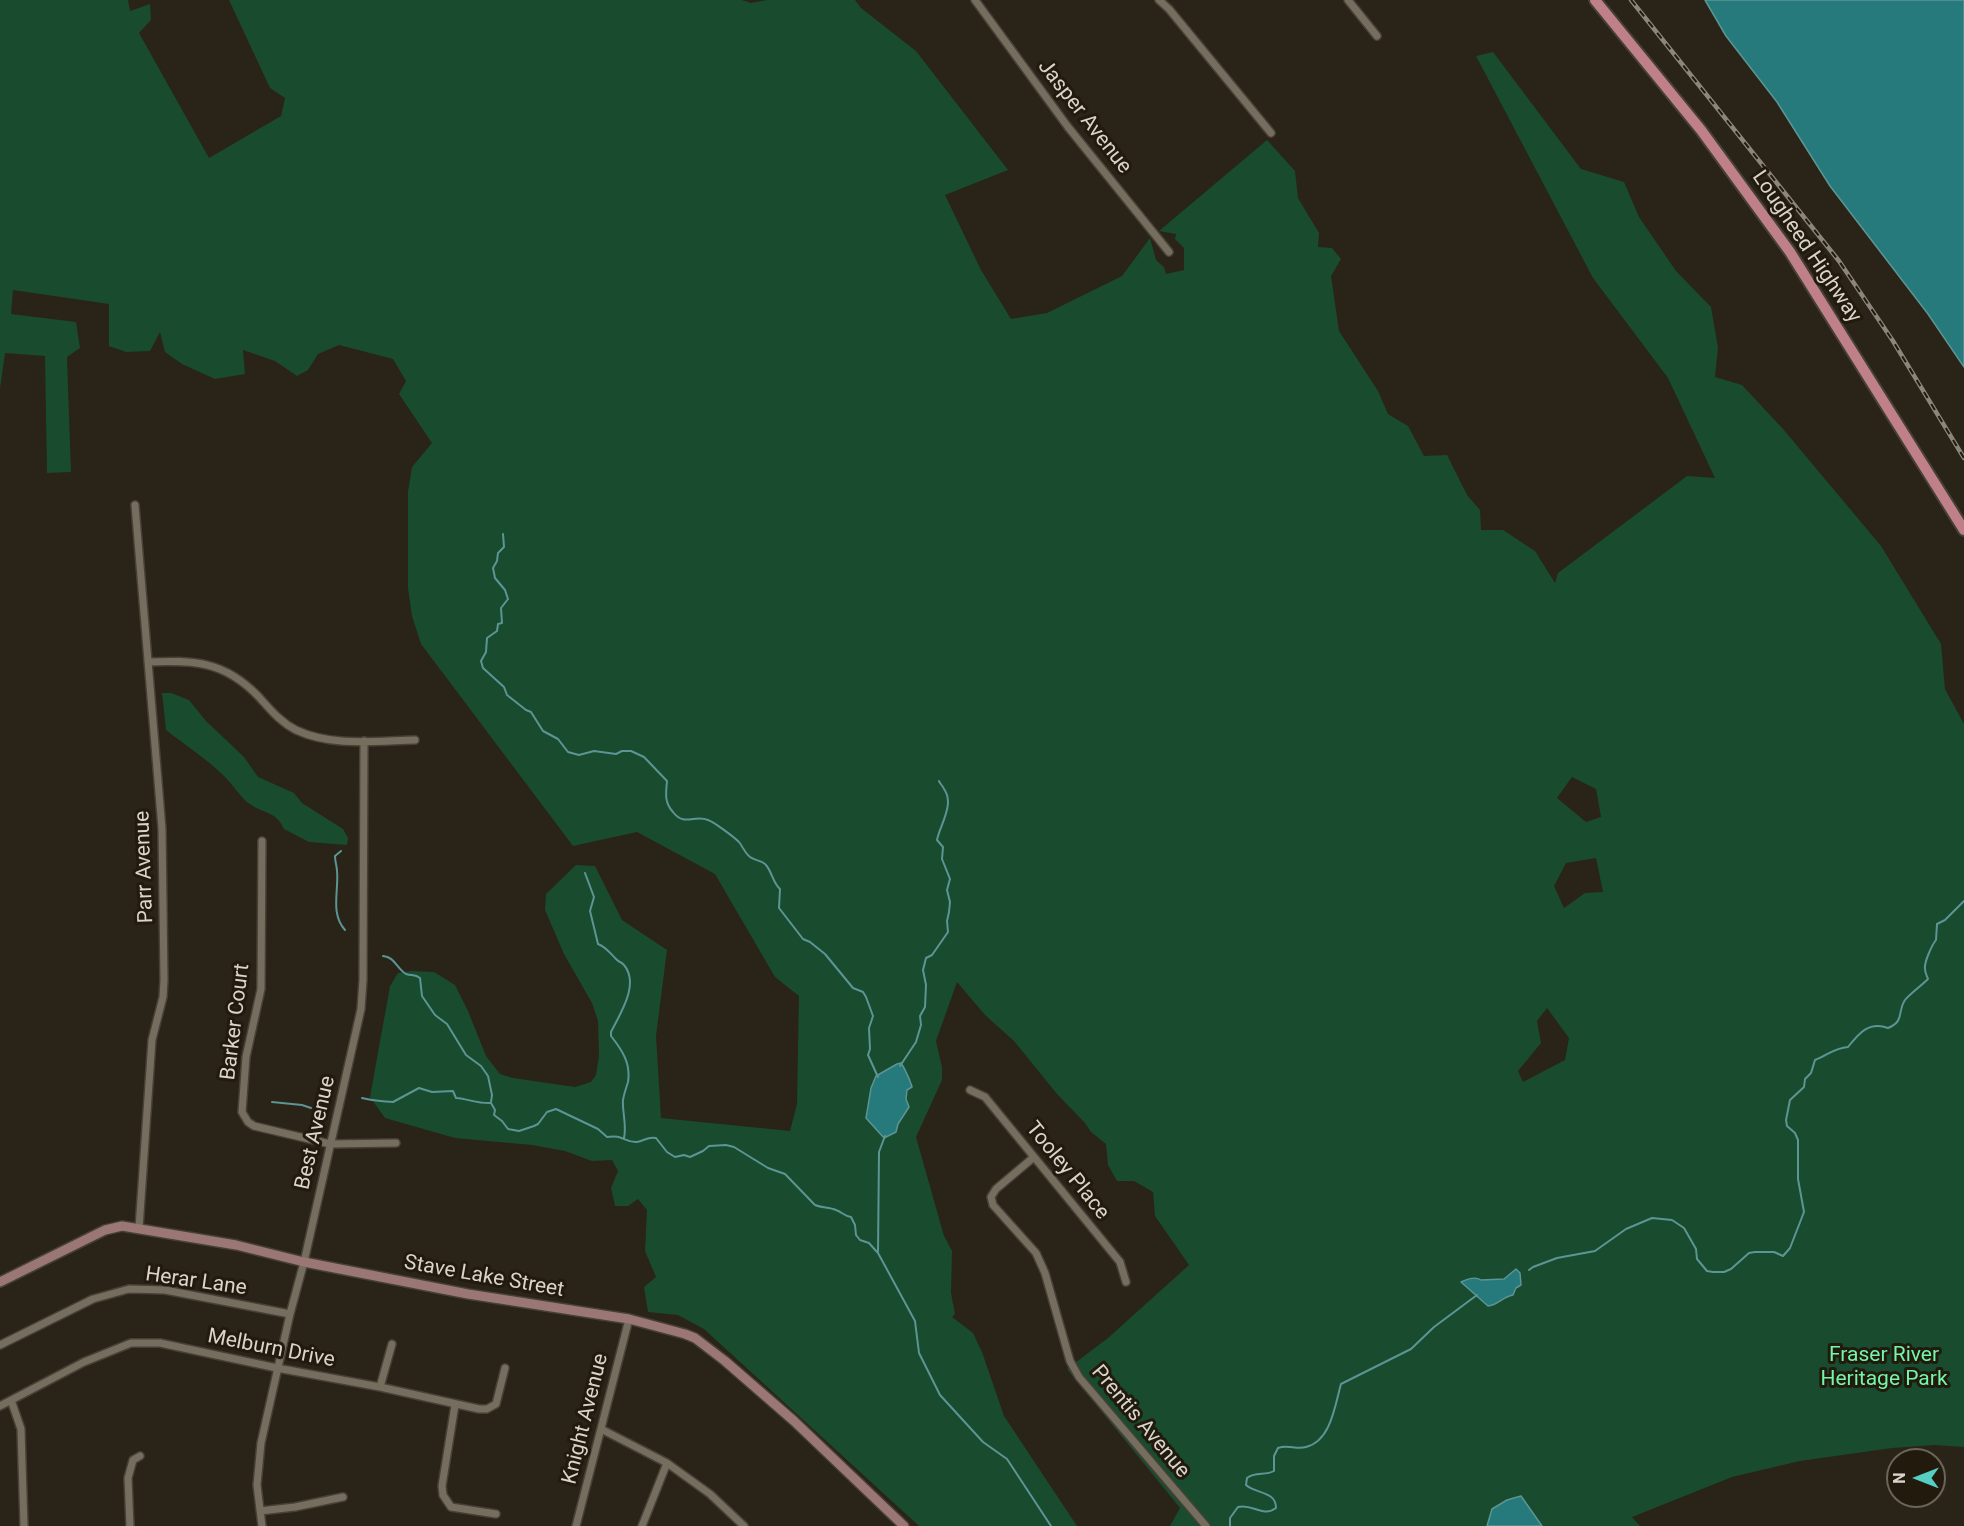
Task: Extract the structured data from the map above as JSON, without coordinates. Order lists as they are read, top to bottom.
{
  "streets": {
    "main road": ["Lougheed Highway", "Stave Lake Street"],
    "street": [
      "Jasper Avenue",
      "Parr Avenue",
      "Barker Court",
      "Best Avenue",
      "Tooley Place",
      "Herar Lane",
      "Melburn Drive",
      "Knight Avenue",
      "Prentis Avenue"
    ]
  },
  "crossings": [
    ["Parr Avenue", "Stave Lake Street"],
    ["Barker Court", "Best Avenue"],
    ["Best Avenue", "Stave Lake Street"],
    ["Best Avenue", "Herar Lane"],
    ["Best Avenue", "Melburn Drive"],
    ["Tooley Place", "Prentis Avenue"],
    ["Stave Lake Street", "Knight Avenue"]
  ],
  "parks": ["Fraser River Heritage Park"],
  "north": "left"
}
